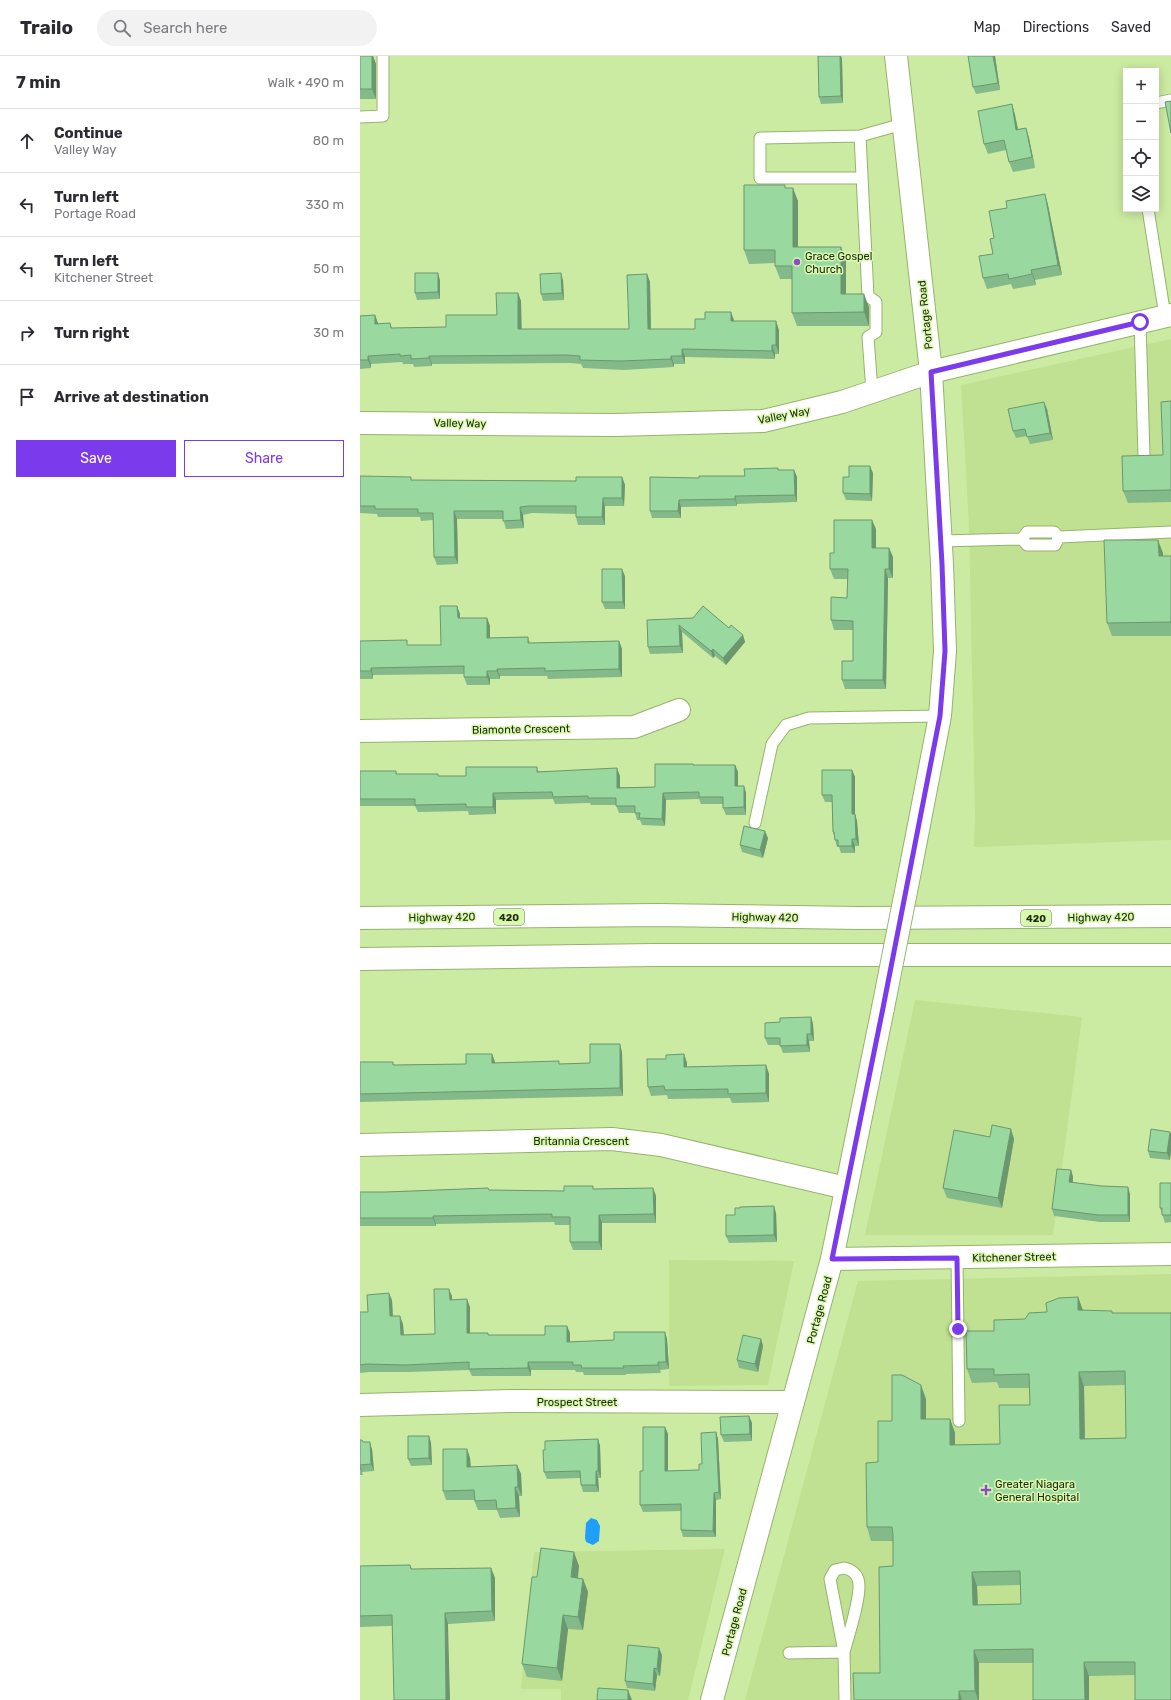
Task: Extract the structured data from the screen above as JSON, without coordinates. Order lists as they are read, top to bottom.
{
  "streets": {
    "main road": [
      "Portage Road",
      "Valley Way",
      "Biamonte Crescent",
      "Highway 420",
      "420",
      "Britannia Crescent",
      "Kitchener Street",
      "Prospect Street"
    ]
  },
  "crossings": [
    ["Portage Road", "Valley Way"],
    ["Portage Road", "Britannia Crescent"],
    ["Portage Road", "Kitchener Street"],
    ["Portage Road", "Prospect Street"]
  ],
  "places": {
    "other": ["Grace Gospel Church"],
    "health": ["Greater Niagara General Hospital"]
  },
  "page": {
    "header": "Trailo",
    "search": "Search here",
    "nav": ["Map", "Directions", "Saved"],
    "heading": ["7 min", "Walk · 490 m"],
    "map_buttons": ["+", "−"],
    "list": [
      ["Continue", "Valley Way", "80 m"],
      ["Turn left", "Portage Road", "330 m"],
      ["Turn left", "Kitchener Street", "50 m"],
      ["Turn right", "30 m"],
      "Arrive at destination"
    ],
    "buttons": ["Save", "Share"]
  }
}
